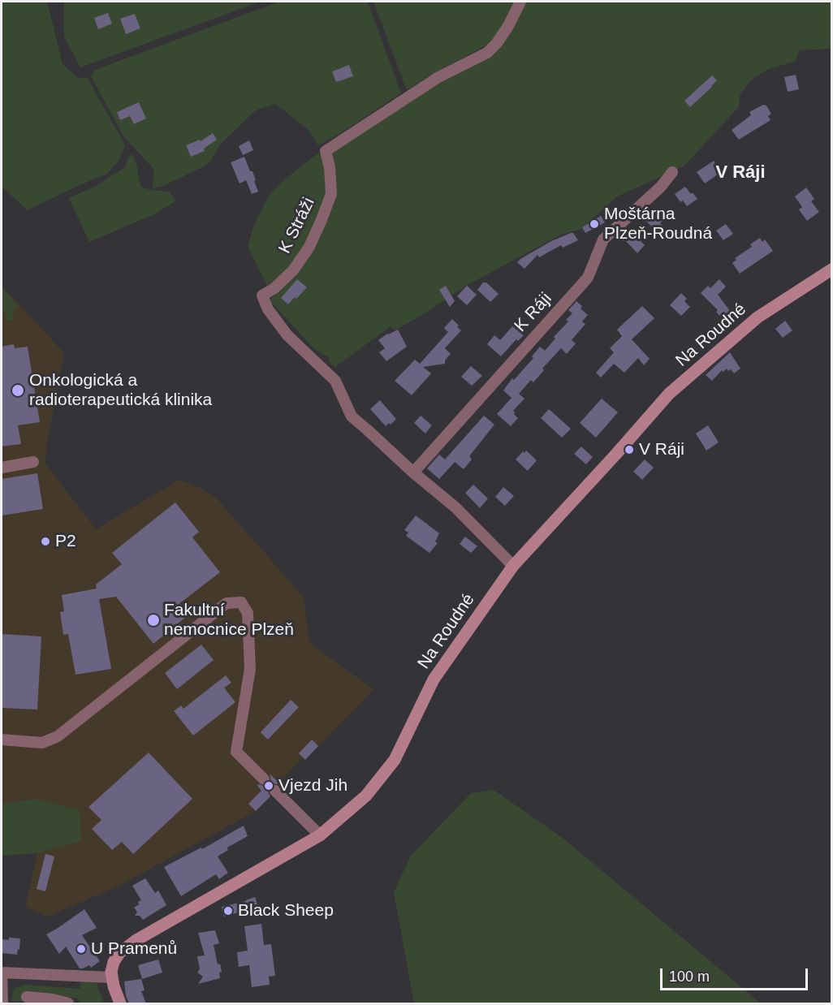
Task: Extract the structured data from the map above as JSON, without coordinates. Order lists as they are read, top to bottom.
{
  "streets": {
    "street": ["K Stráži", "K Ráji", "Na Roudné"]
  },
  "crossings": [
    ["K Stráži", "K Ráji"],
    ["K Stráži", "Na Roudné"]
  ],
  "districts": ["V Ráji"],
  "places": [
    "Moštárna Plzeň-Roudná",
    "Onkologická a radioterapeutická klinika",
    "V Ráji",
    "P2",
    "Fakultní nemocnice Plzeň",
    "Vjezd Jih",
    "Black Sheep",
    "U Pramenů"
  ],
  "scale_bar": "100 m"
}
